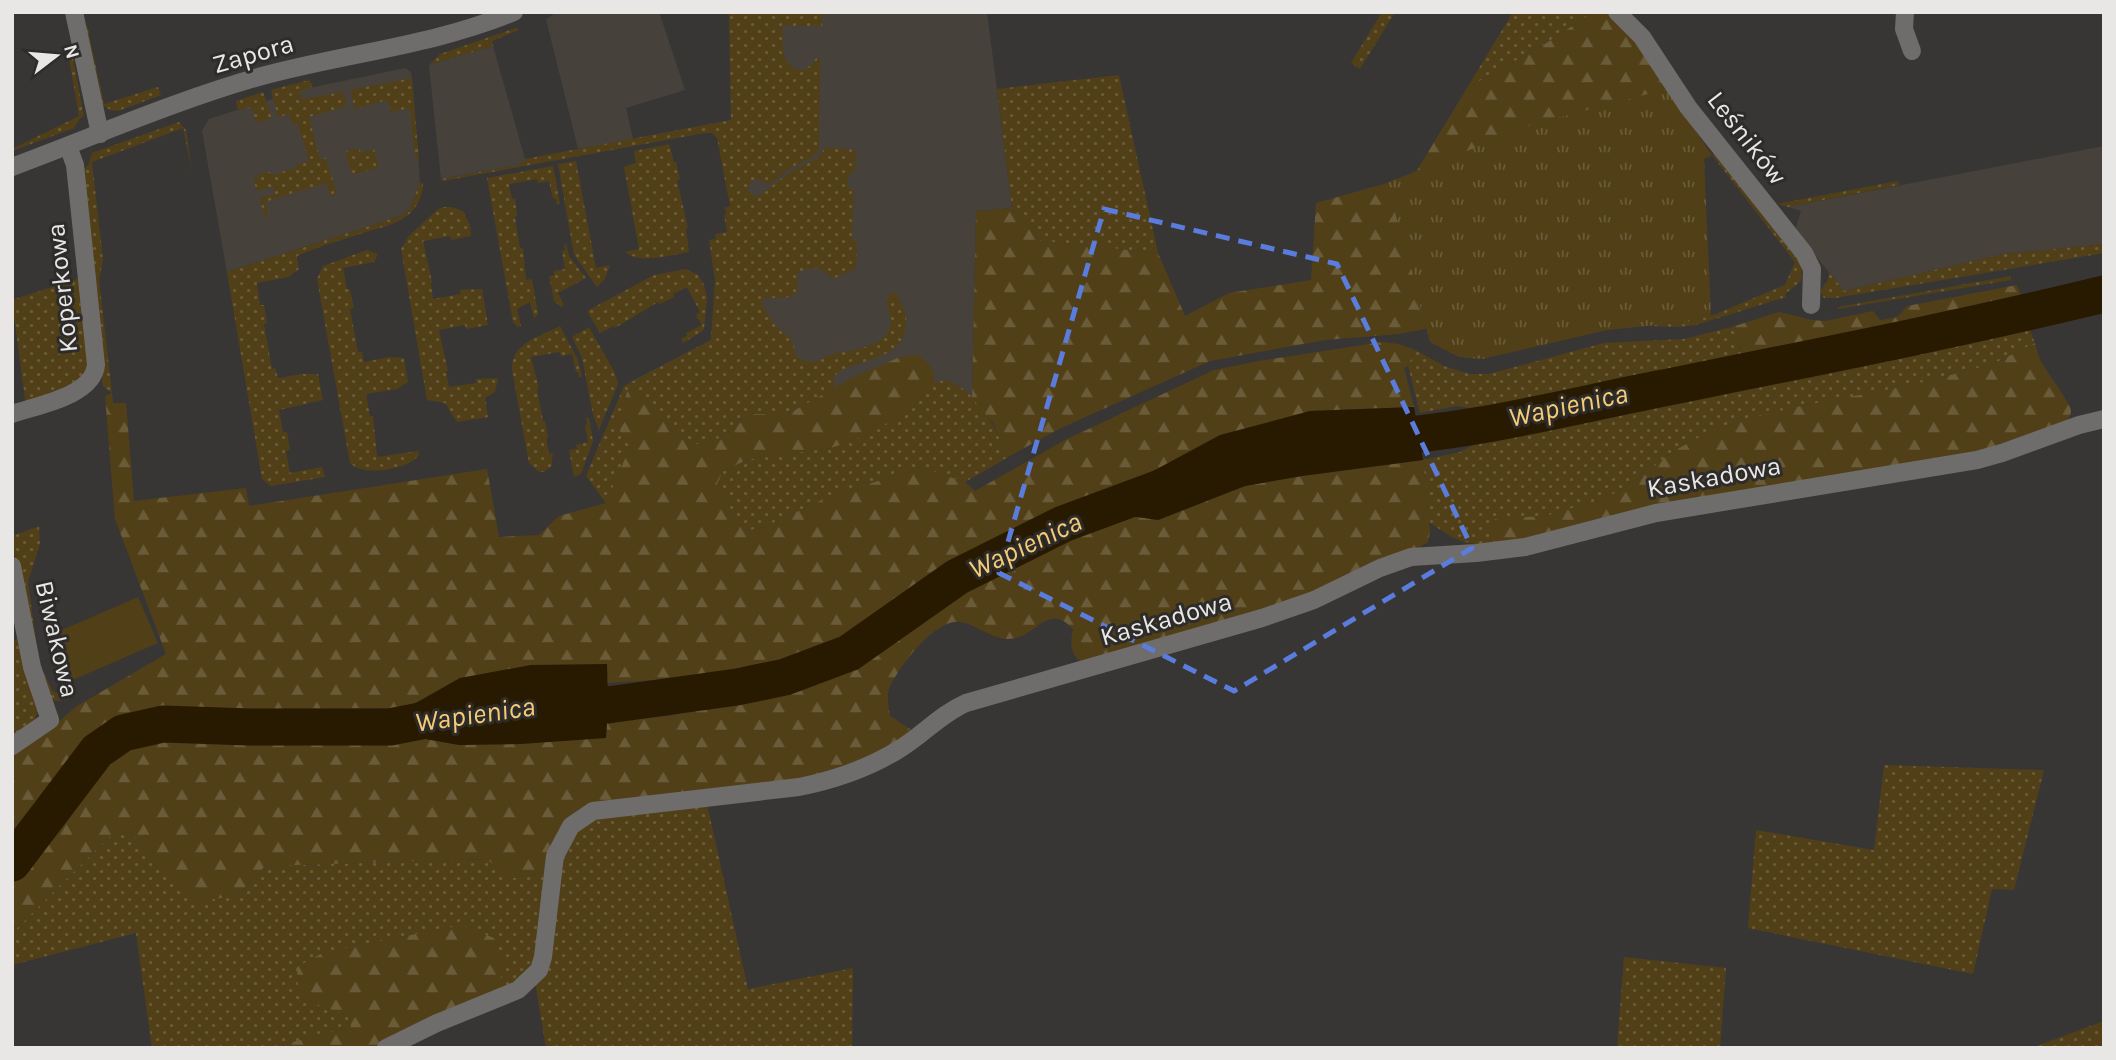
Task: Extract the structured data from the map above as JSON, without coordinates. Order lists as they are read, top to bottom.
{
  "streets": {
    "street": [
      "Zapora",
      "Leśników",
      "Koperkowa",
      "Kaskadowa",
      "Biwakowa"
    ]
  },
  "crossings": [
    ["Zapora", "Koperkowa"]
  ],
  "water": ["Wapienica"],
  "north": "right"
}
